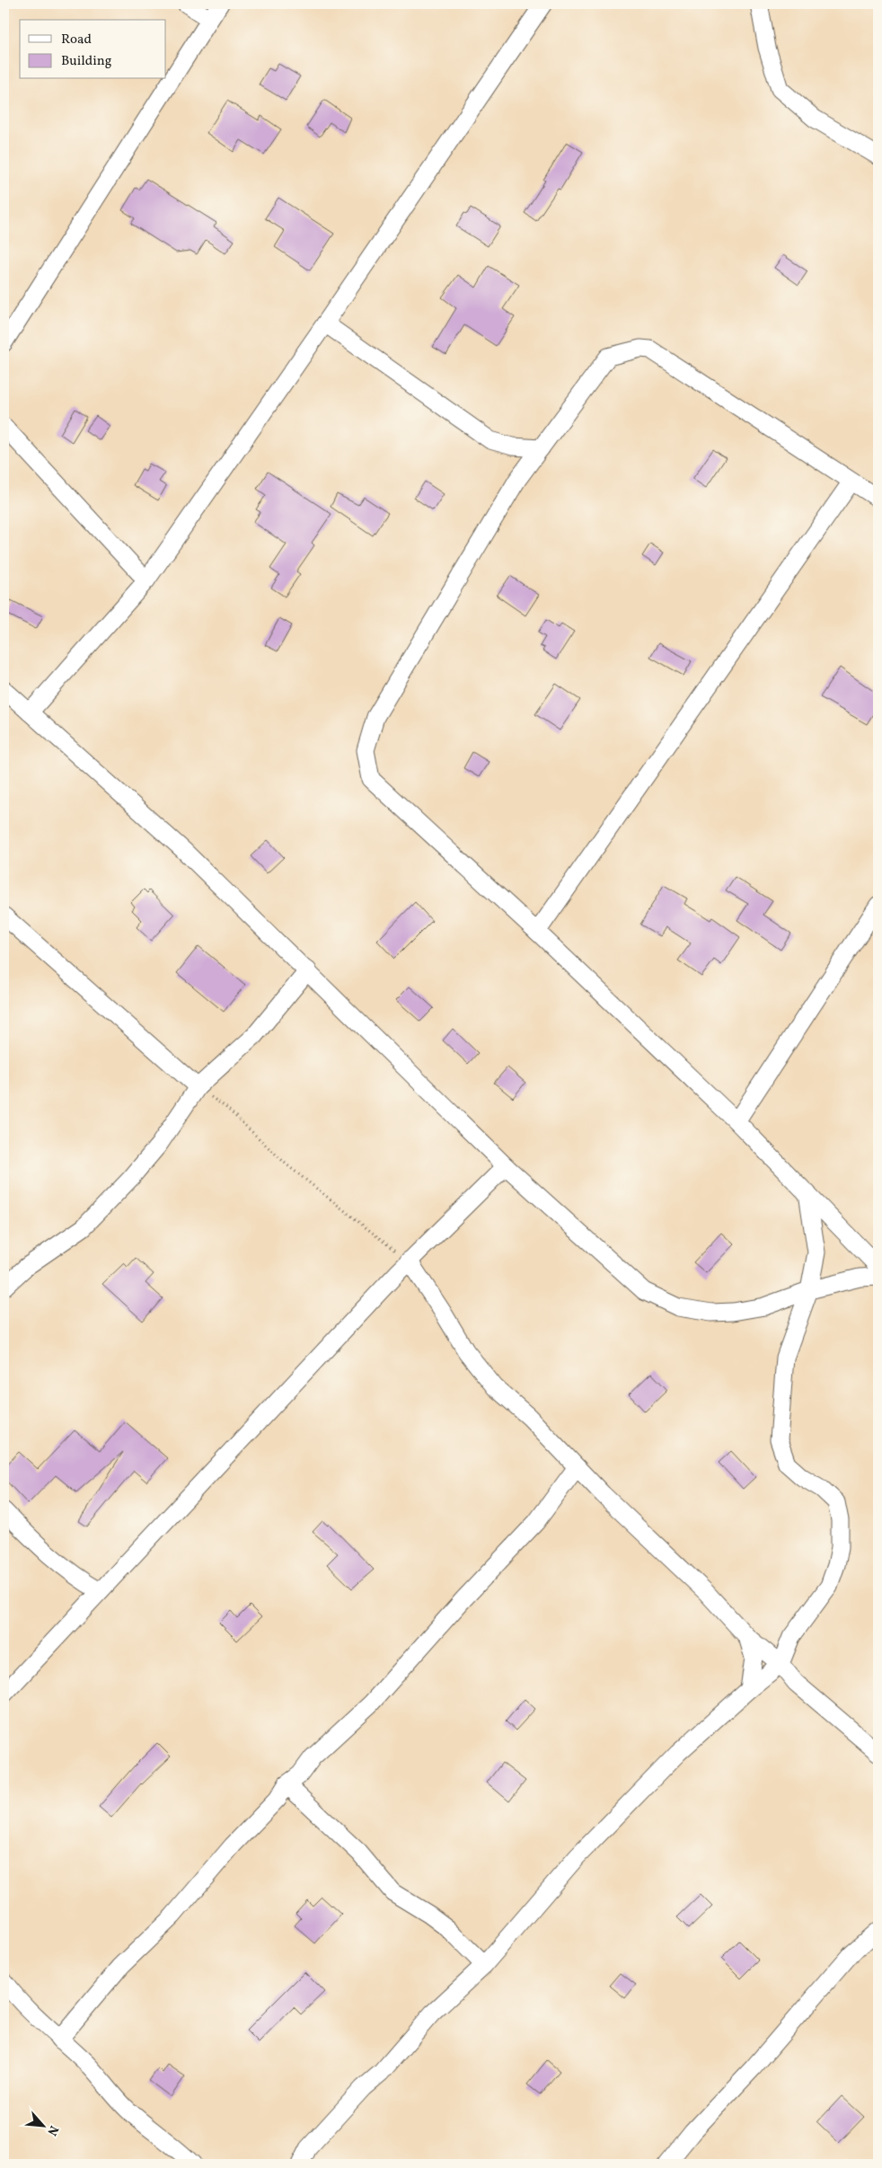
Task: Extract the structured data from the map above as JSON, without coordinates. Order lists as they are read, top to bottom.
{
  "legend": ["Road", "Building"],
  "north": "bottom right"
}
